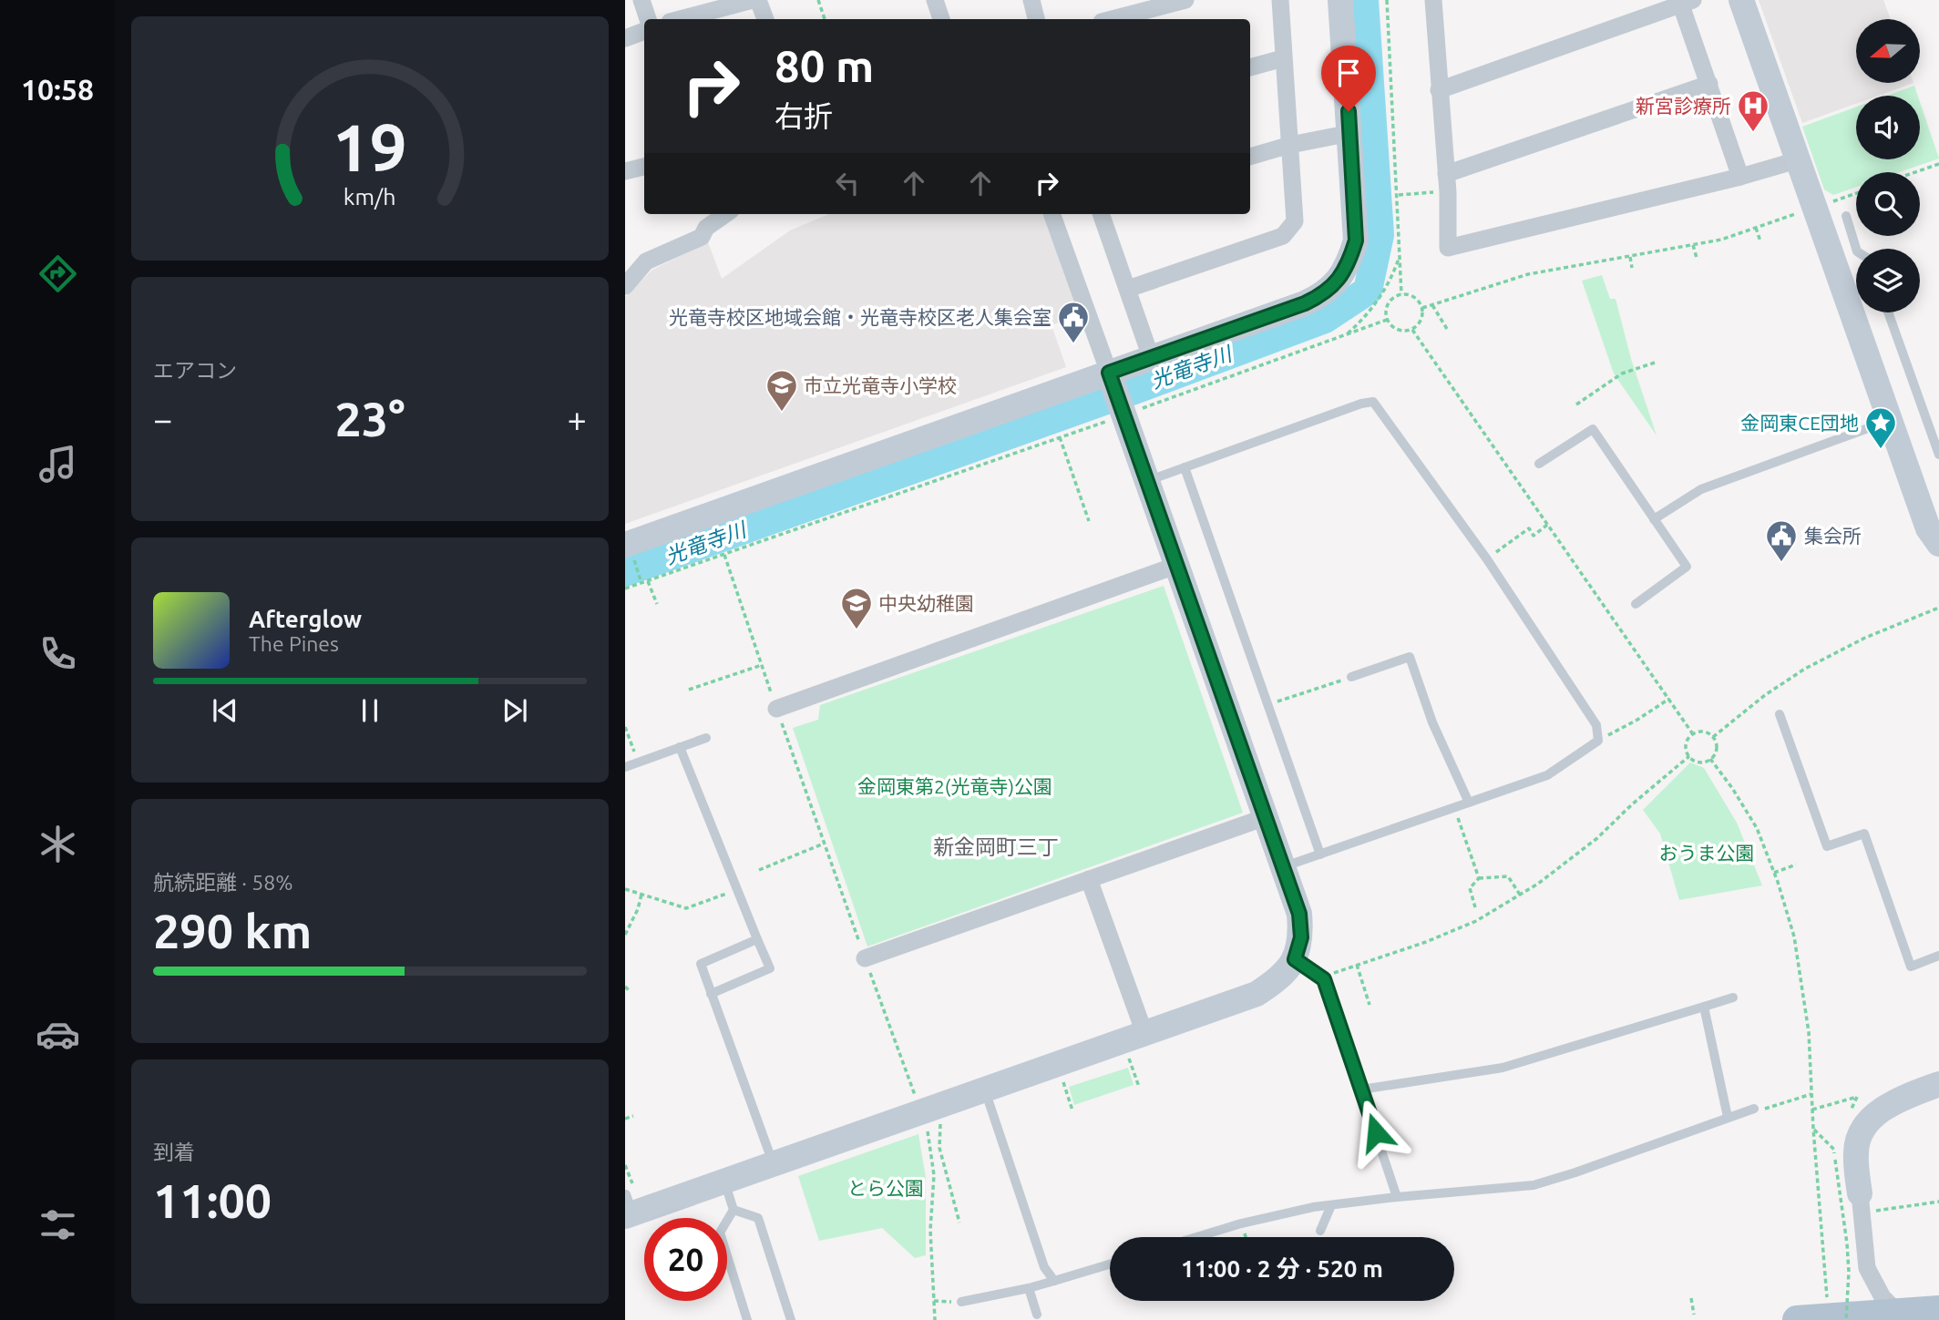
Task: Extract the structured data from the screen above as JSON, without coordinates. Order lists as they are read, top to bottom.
{
  "districts": ["新金岡町三丁"],
  "water": ["光竜寺川"],
  "parks": ["金岡東第2(光竜寺)公園", "おうま公園", "とら公園"],
  "places": {
    "hospital": ["新宮診療所"],
    "public building": ["光竜寺校区地域会館・光竜寺校区老人集会室", "集会所"],
    "school or university": ["市立光竜寺小学校", "中央幼稚園"],
    "place": ["金岡東CE団地"]
  },
  "north": "left",
  "page": {
    "tabs": "10:58",
    "turn": ["80 m", "右折"],
    "tile": [
      "エアコン",
      ["航続距離 · 58%", "290 km"],
      ["到着", "11:00"]
    ],
    "heat": ["−", "23°", "+"],
    "song": ["Afterglow", "The Pines"],
    "limit": "20",
    "trip": "11:00 · 2 分 · 520 m",
    "gauge": ["19", "km/h"]
  }
}
